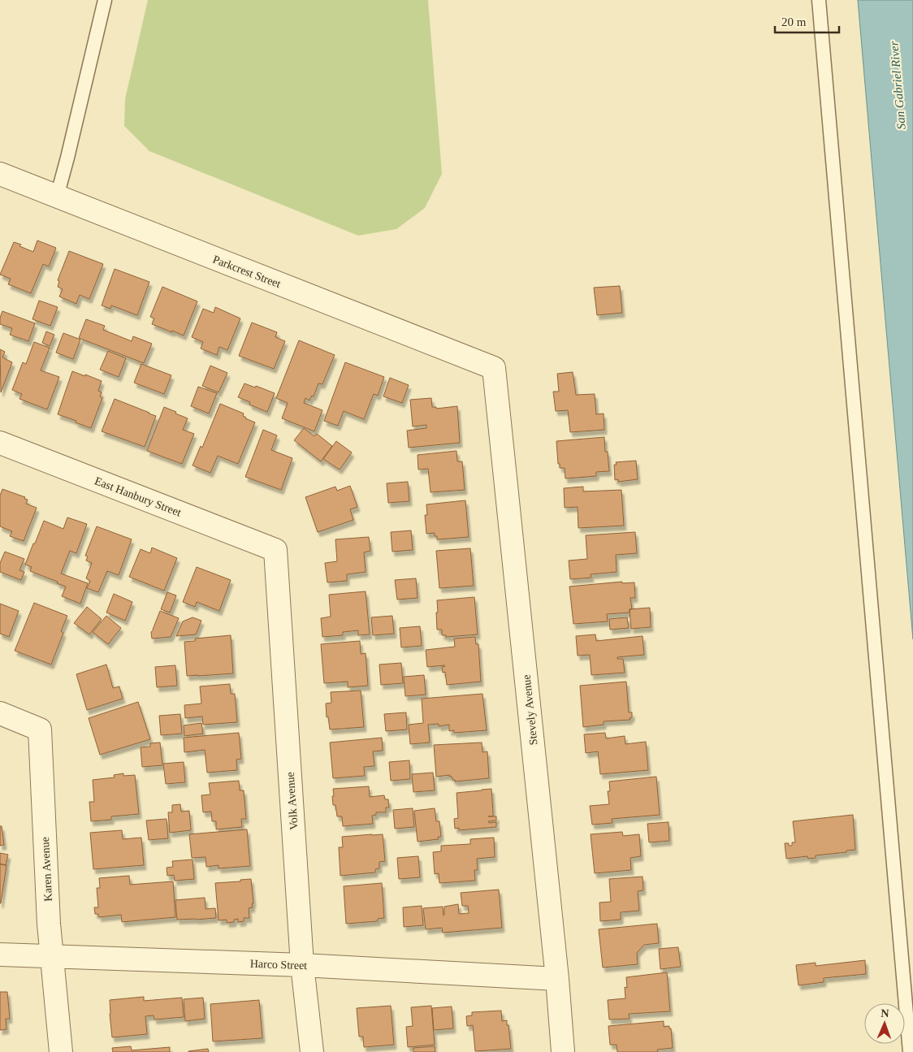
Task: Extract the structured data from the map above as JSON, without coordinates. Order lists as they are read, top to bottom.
{
  "streets": {
    "street": [
      "Parkcrest Street",
      "East Hanbury Street",
      "Stevely Avenue",
      "Volk Avenue",
      "Karen Avenue",
      "Harco Street"
    ]
  },
  "crossings": [
    ["Parkcrest Street", "Stevely Avenue"],
    ["East Hanbury Street", "Volk Avenue"],
    ["Stevely Avenue", "Harco Street"],
    ["Volk Avenue", "Harco Street"],
    ["Karen Avenue", "Harco Street"]
  ],
  "water": ["San Gabriel River"],
  "scale_bar": "20 m",
  "north": "top"
}
